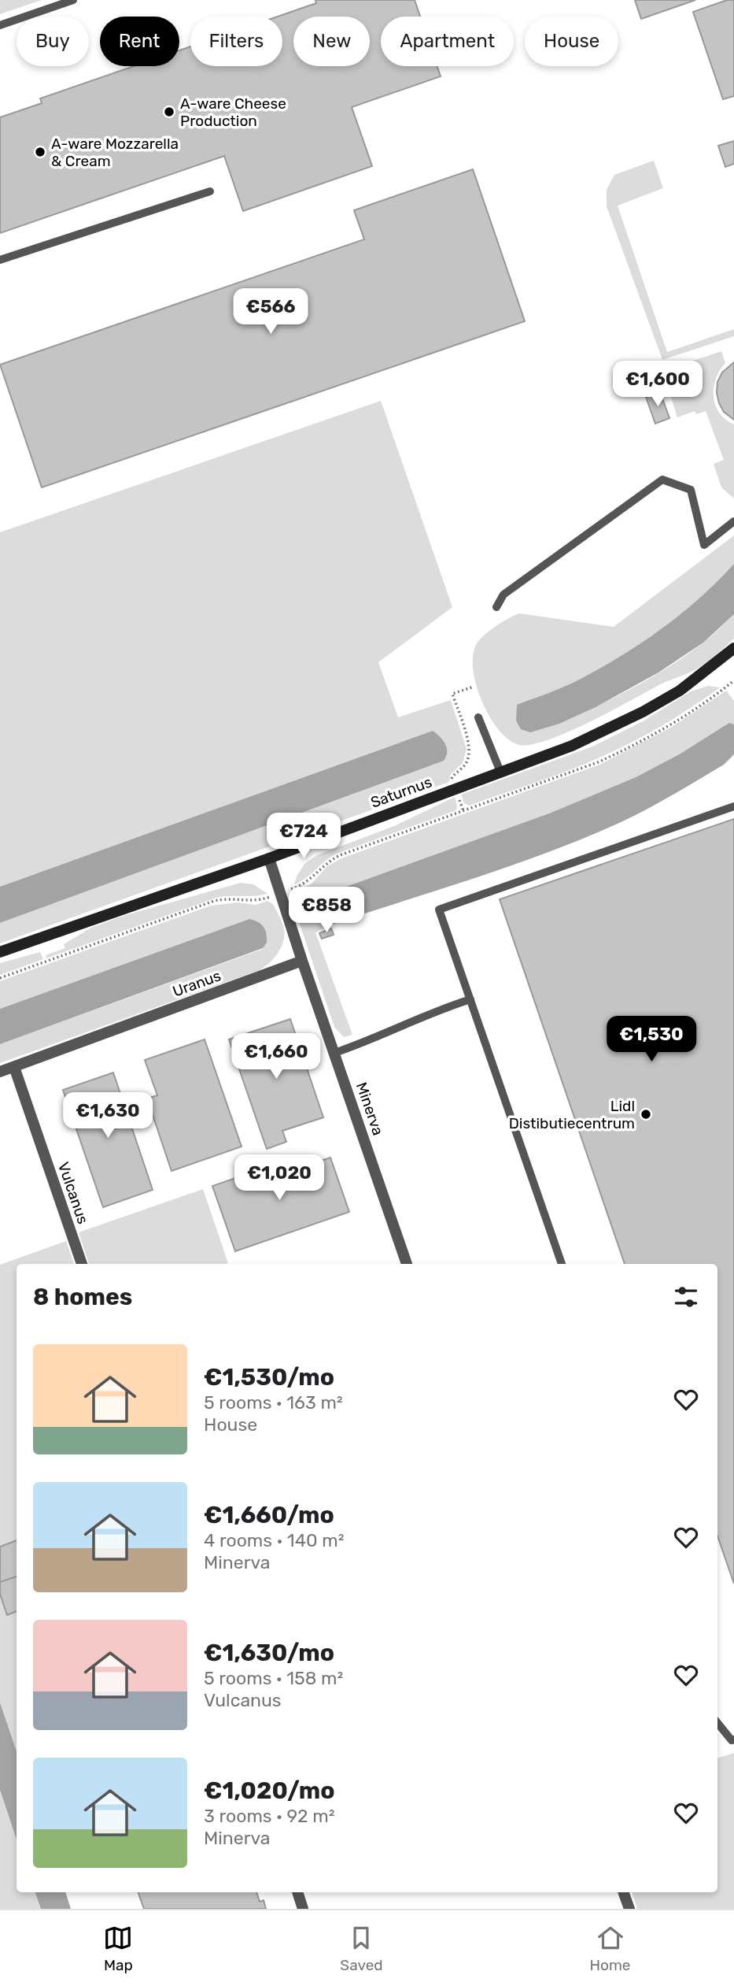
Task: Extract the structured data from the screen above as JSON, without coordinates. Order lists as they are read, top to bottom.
{
  "streets": {
    "main road": ["Saturnus"],
    "street": ["Uranus", "Minerva", "Vulcanus"]
  },
  "crossings": [
    ["Uranus", "Minerva"],
    ["Uranus", "Vulcanus"]
  ],
  "places": ["A-ware Cheese Production", "A-ware Mozzarella & Cream", "Lidl Distibutiecentrum"],
  "page": {
    "chip": [
      "Buy",
      "Rent",
      "Filters",
      "New",
      "Apartment",
      "House"
    ],
    "price": [
      "€566",
      "€1,600",
      "€724",
      "€858",
      "€1,530",
      "€1,660",
      "€1,630",
      "€1,020"
    ],
    "heading": "8 homes",
    "list": [
      {
        "name": "€1,530/mo",
        "note": "5 rooms · 163 m² · House"
      },
      {
        "name": "€1,660/mo",
        "note": "4 rooms · 140 m² · Minerva"
      },
      {
        "name": "€1,630/mo",
        "note": "5 rooms · 158 m² · Vulcanus"
      },
      {
        "name": "€1,020/mo",
        "note": "3 rooms · 92 m² · Minerva"
      }
    ],
    "tabs": ["Map", "Saved", "Home"]
  }
}
